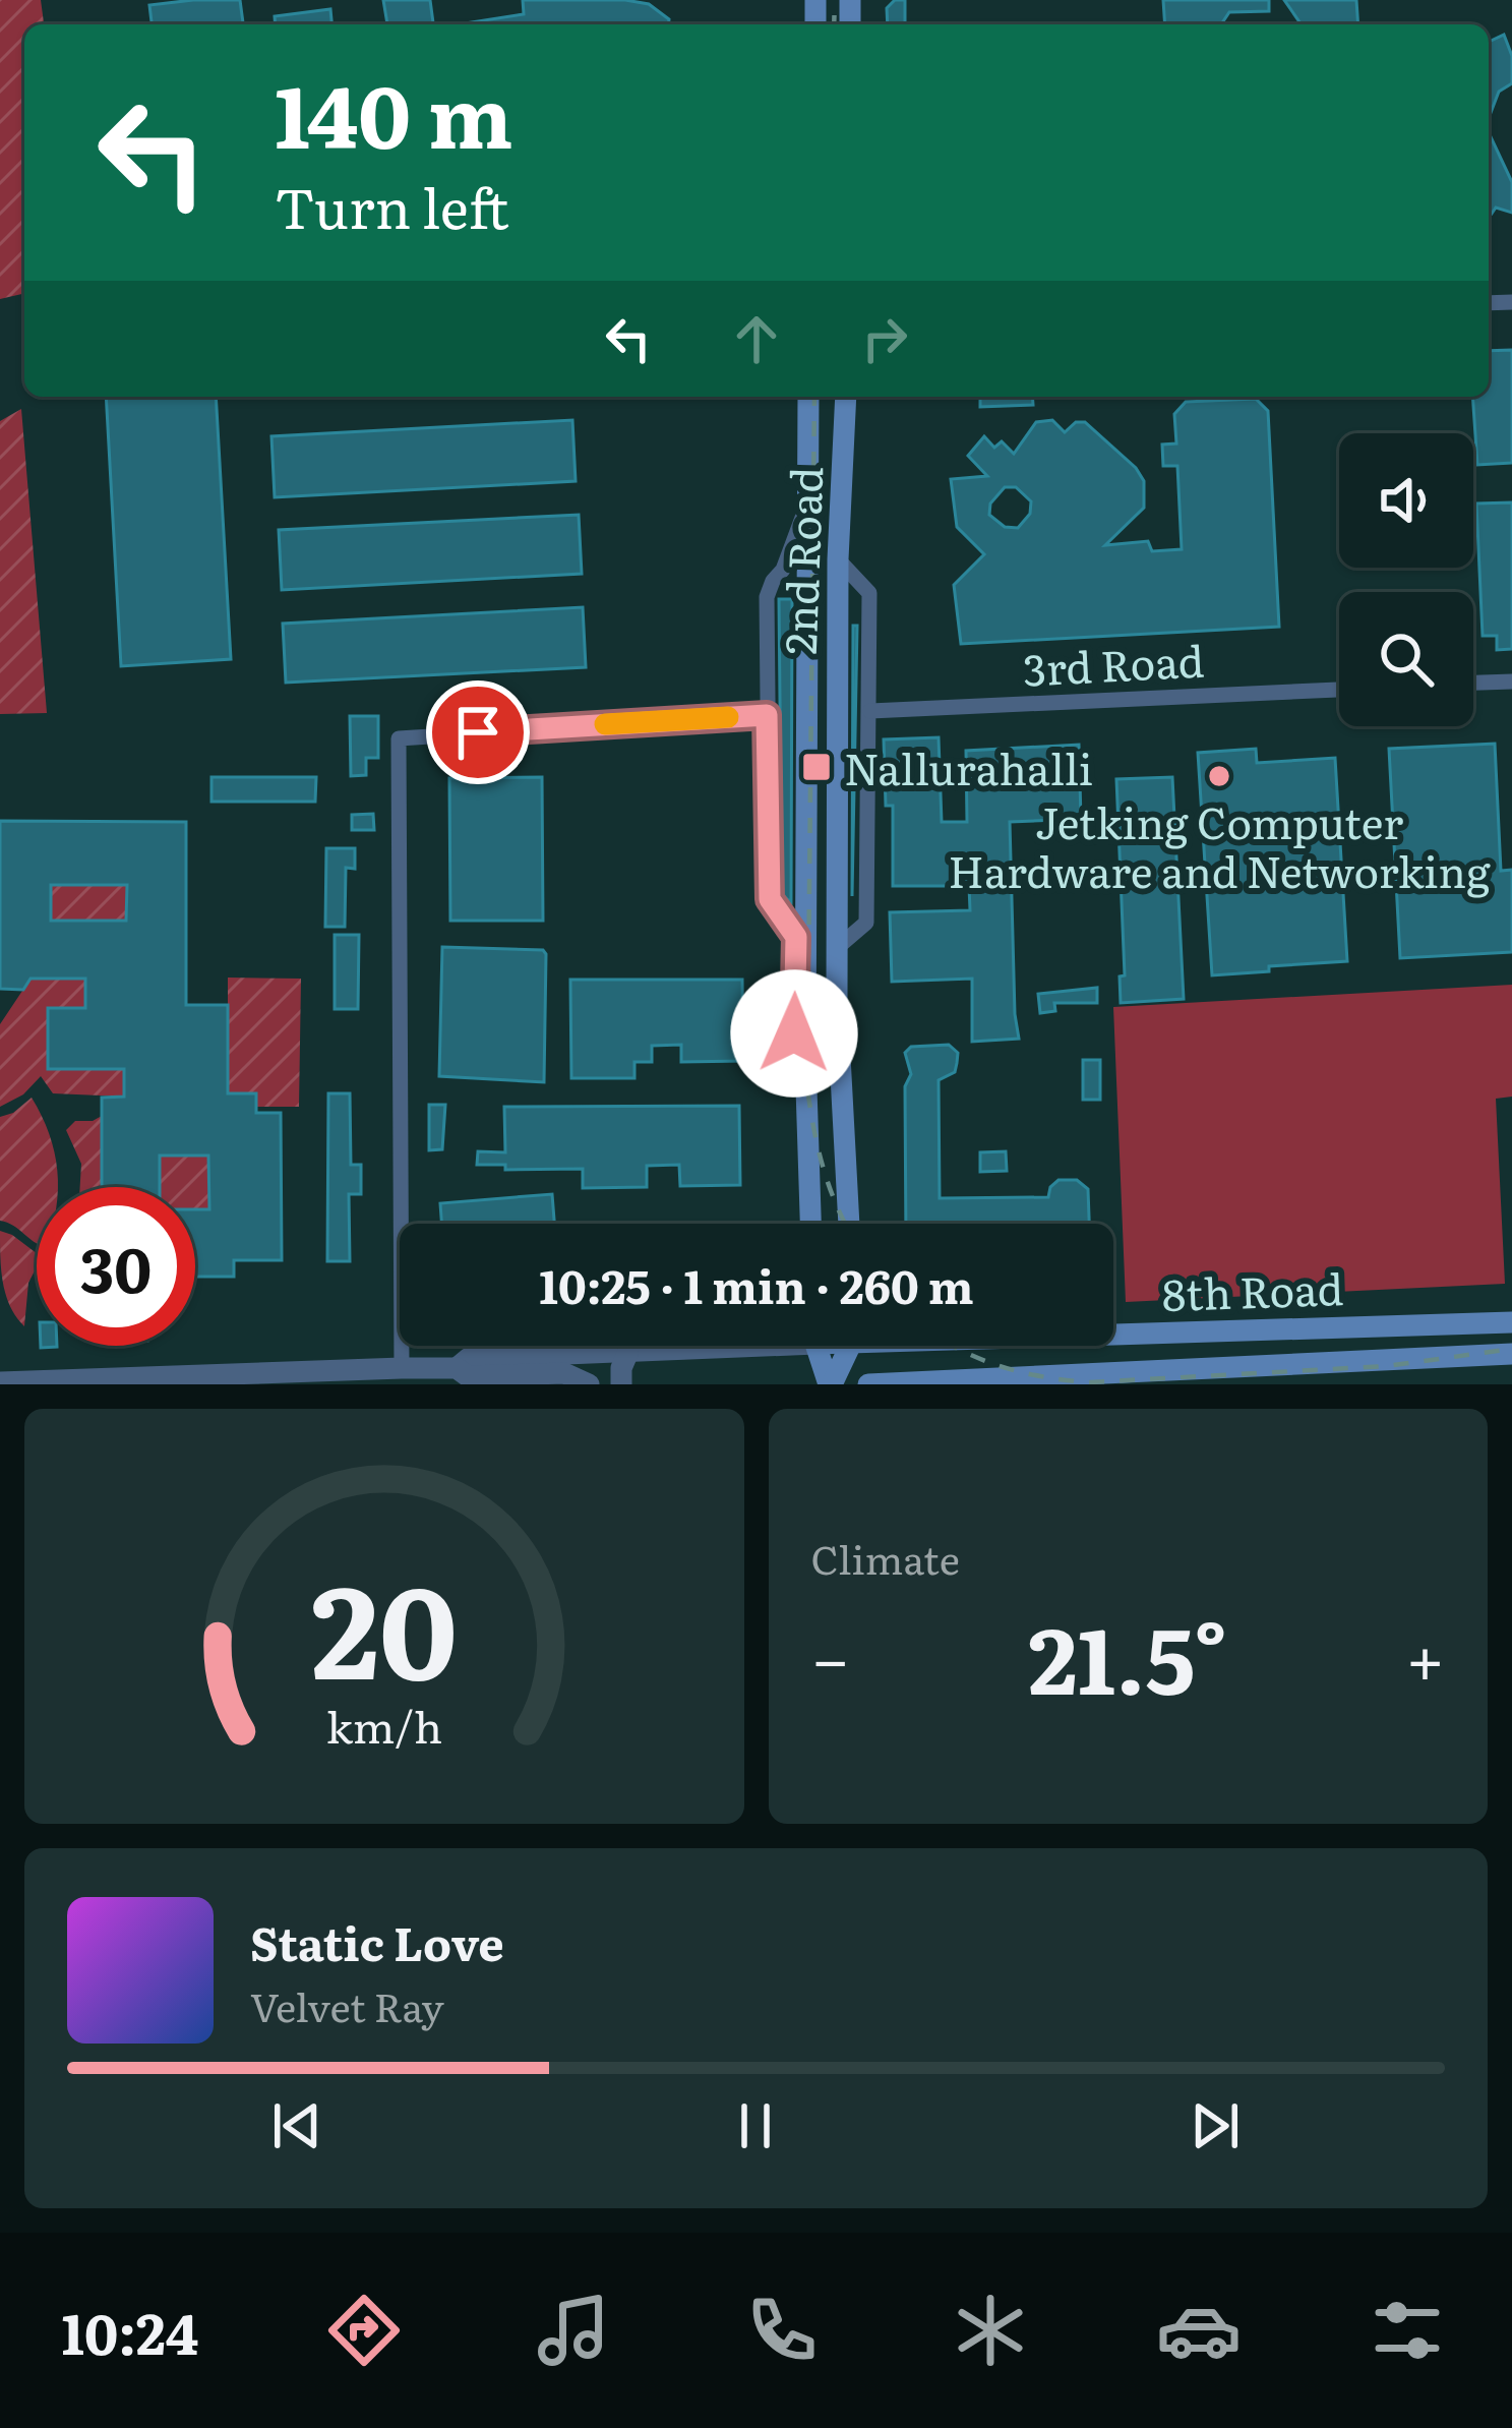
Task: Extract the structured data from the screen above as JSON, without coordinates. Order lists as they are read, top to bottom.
{
  "streets": {
    "main road": ["2nd Road", "8th Road"],
    "street": ["3rd Road"]
  },
  "places": {
    "transit": ["Nallurahalli"],
    "other": ["Jetking Computer Hardware and Networking"]
  },
  "page": {
    "turn": ["140 m", "Turn left"],
    "limit": "30",
    "trip": "10:25 · 1 min · 260 m",
    "tile": "Climate",
    "heat": ["−", "21.5°", "+"],
    "song": ["Static Love", "Velvet Ray"],
    "tabs": "10:24",
    "gauge": ["20", "km/h"]
  }
}
